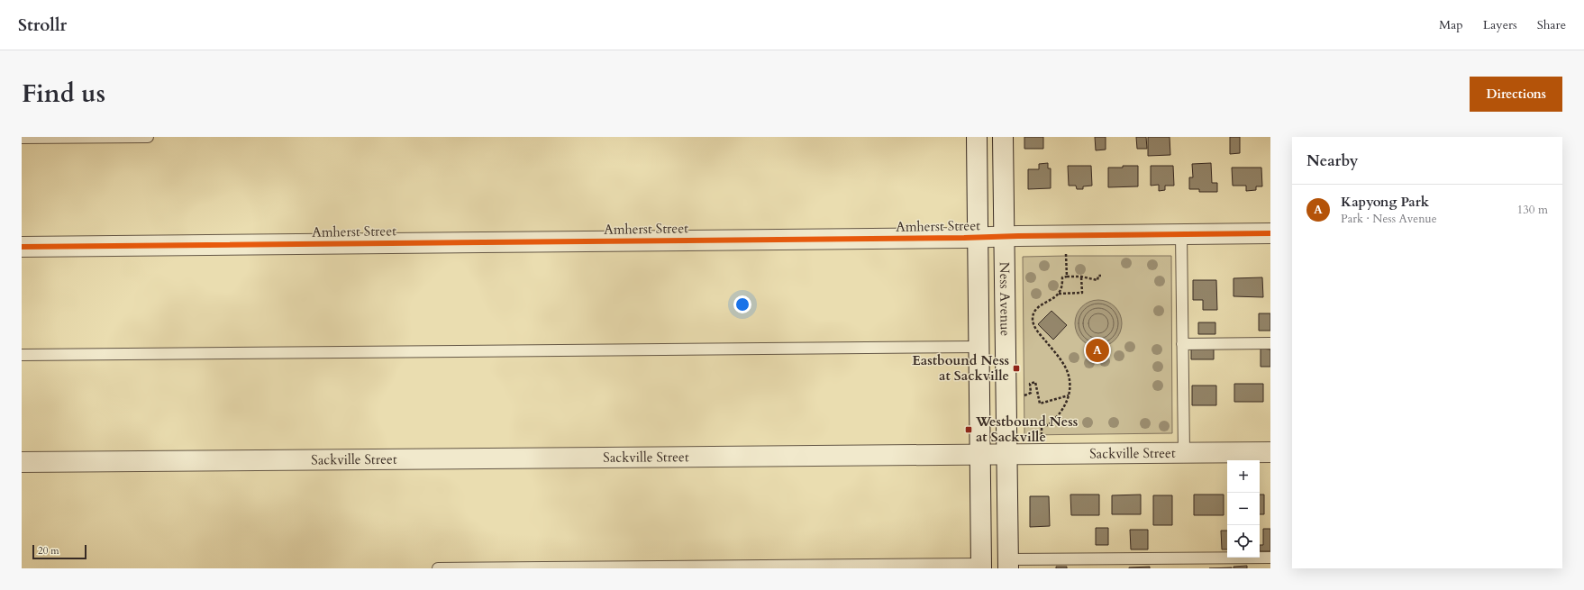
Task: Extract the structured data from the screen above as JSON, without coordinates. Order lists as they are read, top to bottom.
{
  "streets": {
    "street": ["Amherst Street", "Ness Avenue", "Sackville Street"]
  },
  "crossings": [
    ["Amherst Street", "Ness Avenue"],
    ["Ness Avenue", "Sackville Street"]
  ],
  "places": {
    "transit": ["Eastbound Ness at Sackville", "Westbound Ness at Sackville"]
  },
  "scale_bar": "20 m",
  "page": {
    "header": "Strollr",
    "nav": ["Map", "Layers", "Share"],
    "title": "Find us",
    "buttons": "Directions",
    "heading": "Nearby",
    "list": [
      {
        "mark": "A",
        "name": "Kapyong Park",
        "note": "Park · Ness Avenue",
        "value": "130 m"
      }
    ],
    "pins": "A",
    "map_buttons": ["+", "−"],
    "scale": "20 m"
  }
}
